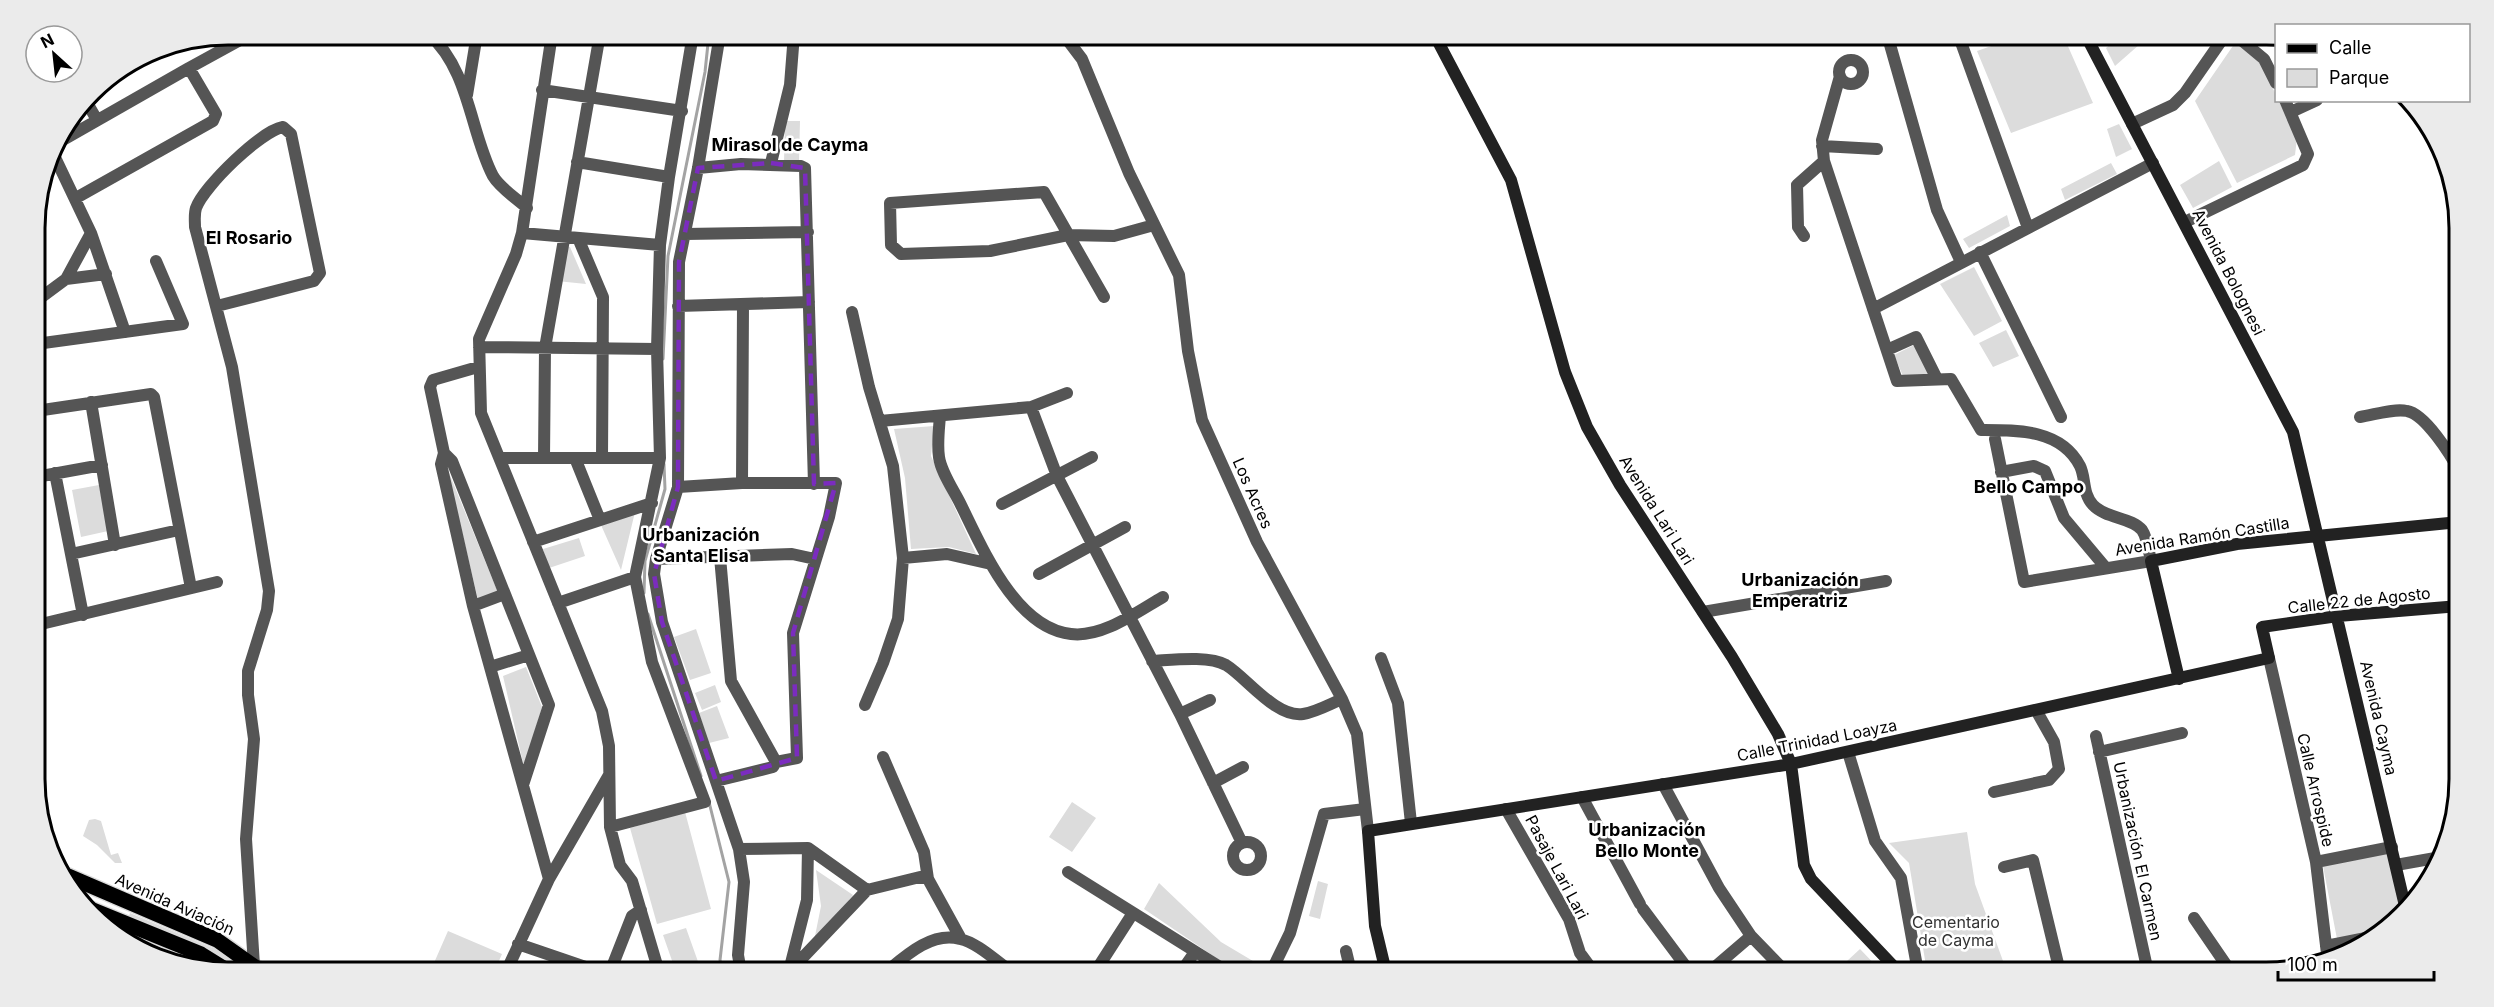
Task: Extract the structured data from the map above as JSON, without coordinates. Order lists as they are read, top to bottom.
{
  "streets": {
    "main road": ["Avenida Aviación"],
    "street": [
      "Avenida Bolognesi",
      "Los Acres",
      "Avenida Lari Lari",
      "Avenida Ramón Castilla",
      "Calle 22 de Agosto",
      "Avenida Cayma",
      "Calle Trinidad Loayza",
      "Calle Arrospide",
      "Urbanización El Carmen",
      "Pasaje Lari Lari"
    ]
  },
  "crossings": [
    ["Avenida Bolognesi", "Avenida Ramón Castilla"],
    ["Avenida Bolognesi", "Avenida Cayma"],
    ["Los Acres", "Calle Trinidad Loayza"],
    ["Avenida Lari Lari", "Calle Trinidad Loayza"],
    ["Avenida Ramón Castilla", "Avenida Cayma"],
    ["Calle 22 de Agosto", "Avenida Cayma"],
    ["Calle 22 de Agosto", "Calle Arrospide"],
    ["Calle Trinidad Loayza", "Calle Arrospide"],
    ["Calle Trinidad Loayza", "Pasaje Lari Lari"]
  ],
  "districts": [
    "Mirasol de Cayma",
    "El Rosario",
    "Bello Campo",
    "Urbanización Santa Elisa",
    "Urbanización Emperatriz",
    "Urbanización Bello Monte"
  ],
  "parks": ["Cementario de Cayma"],
  "legend": ["Calle", "Parque"],
  "scale_bar": "100 m",
  "north": "top left"
}
